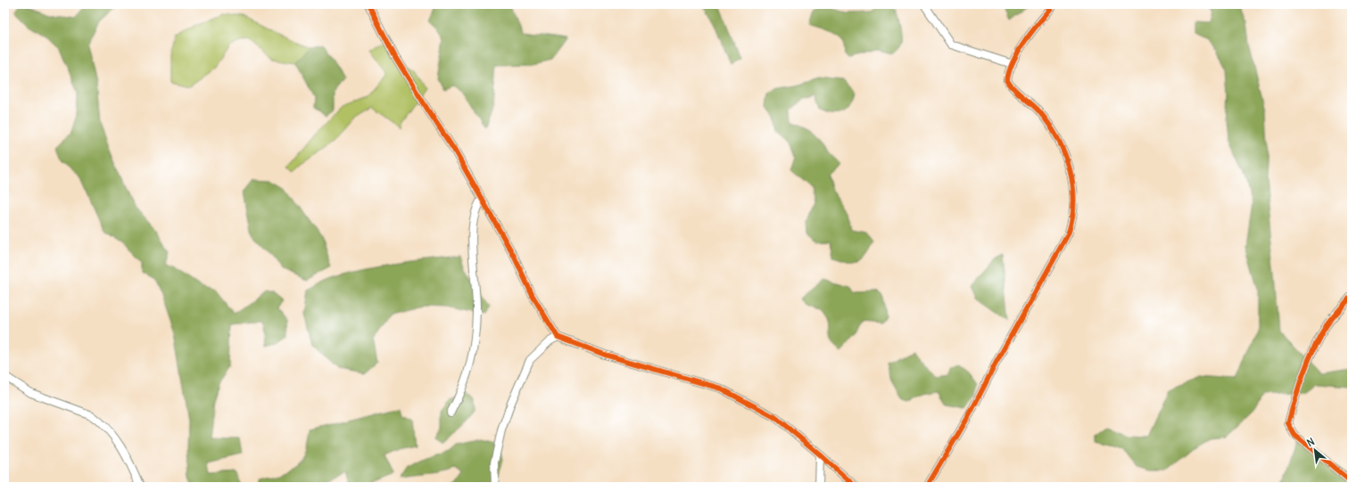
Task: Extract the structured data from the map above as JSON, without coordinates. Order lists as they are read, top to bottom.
{
  "north": "top left"
}
